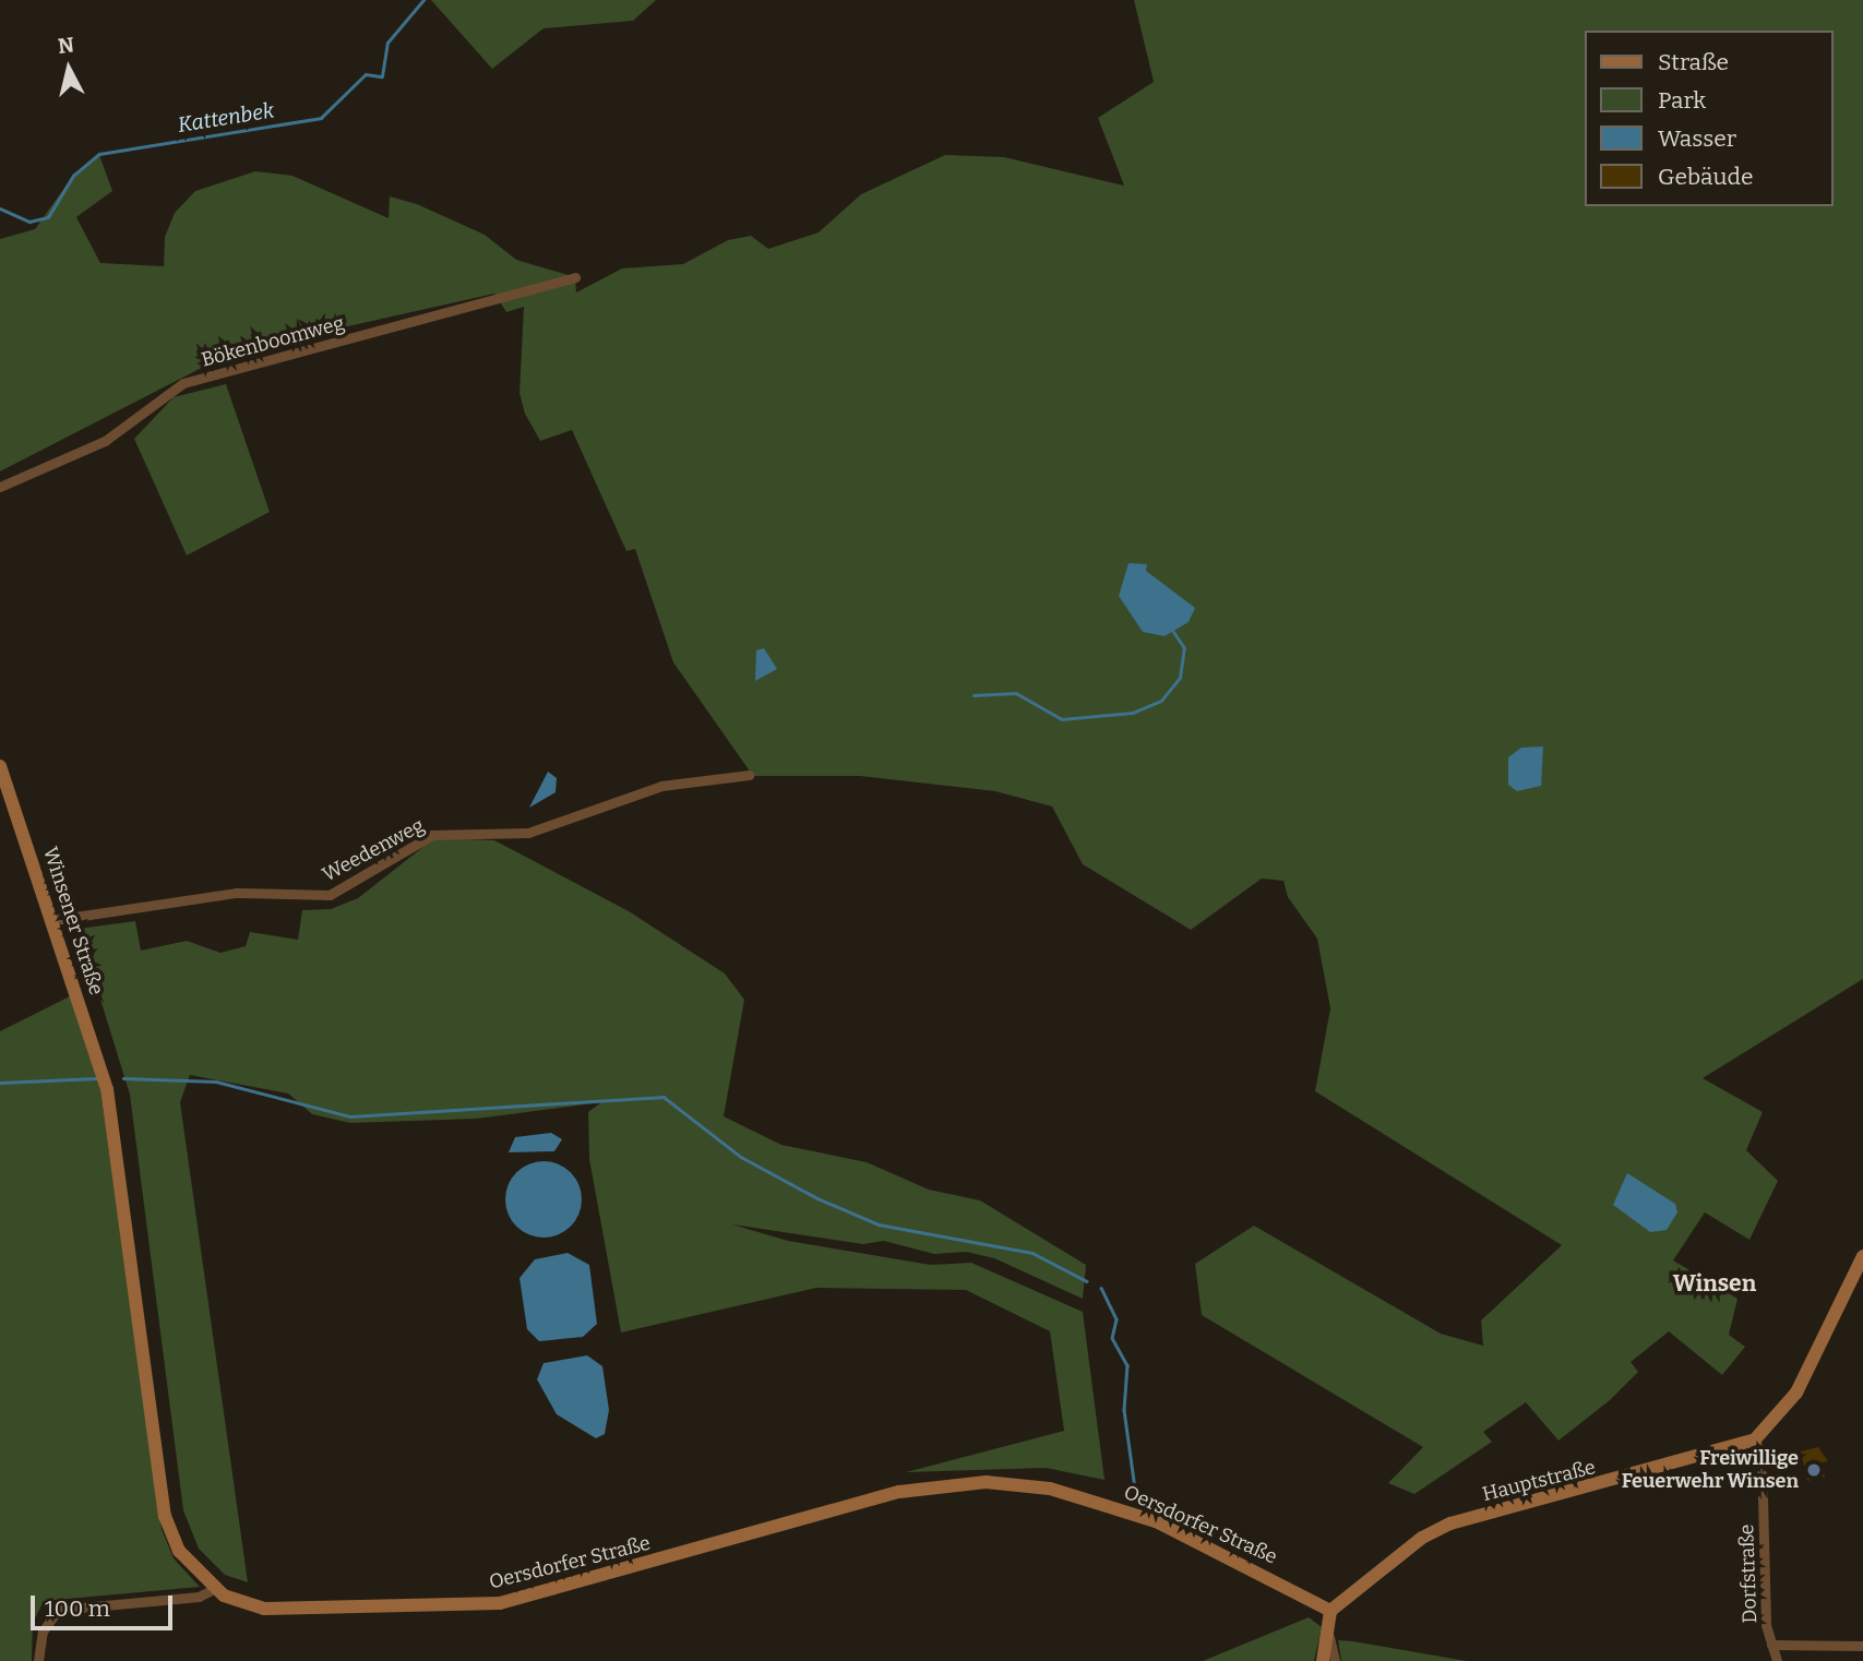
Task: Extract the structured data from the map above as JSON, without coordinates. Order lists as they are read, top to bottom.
{
  "streets": {
    "street": [
      "Bökenboomweg",
      "Weedenweg",
      "Winsener Straße",
      "Hauptstraße",
      "Oersdorfer Straße",
      "Dorfstraße"
    ]
  },
  "crossings": [
    ["Weedenweg", "Winsener Straße"],
    ["Winsener Straße", "Oersdorfer Straße"],
    ["Hauptstraße", "Oersdorfer Straße"],
    ["Hauptstraße", "Dorfstraße"]
  ],
  "districts": ["Winsen"],
  "water": ["Kattenbek"],
  "places": ["Freiwillige Feuerwehr Winsen"],
  "legend": [
    "Straße",
    "Park",
    "Wasser",
    "Gebäude"
  ],
  "scale_bar": "100 m",
  "north": "top"
}
